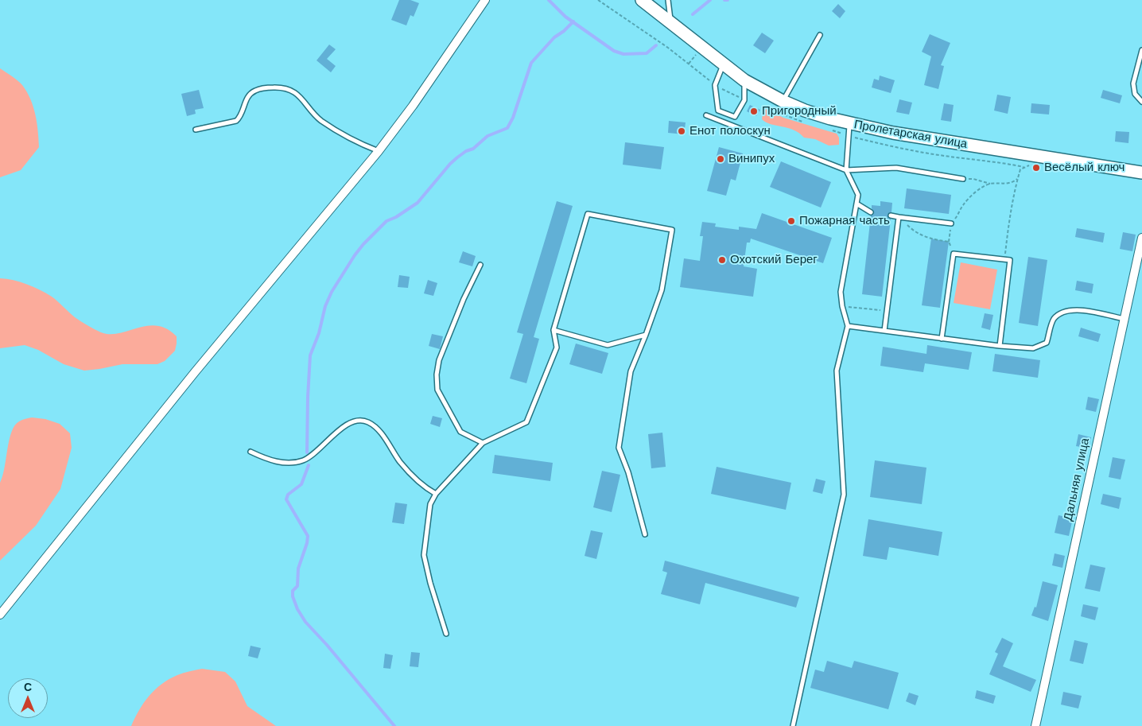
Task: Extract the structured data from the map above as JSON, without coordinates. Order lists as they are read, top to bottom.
{
  "streets": {
    "main road": ["Пролетарская улица"],
    "street": ["Дальняя улица"]
  },
  "places": [
    "Пригородный",
    "Енот полоскун",
    "Винипух",
    "Весёлый ключ",
    "Пожарная часть",
    "Охотский Берег"
  ],
  "north": "top"
}
